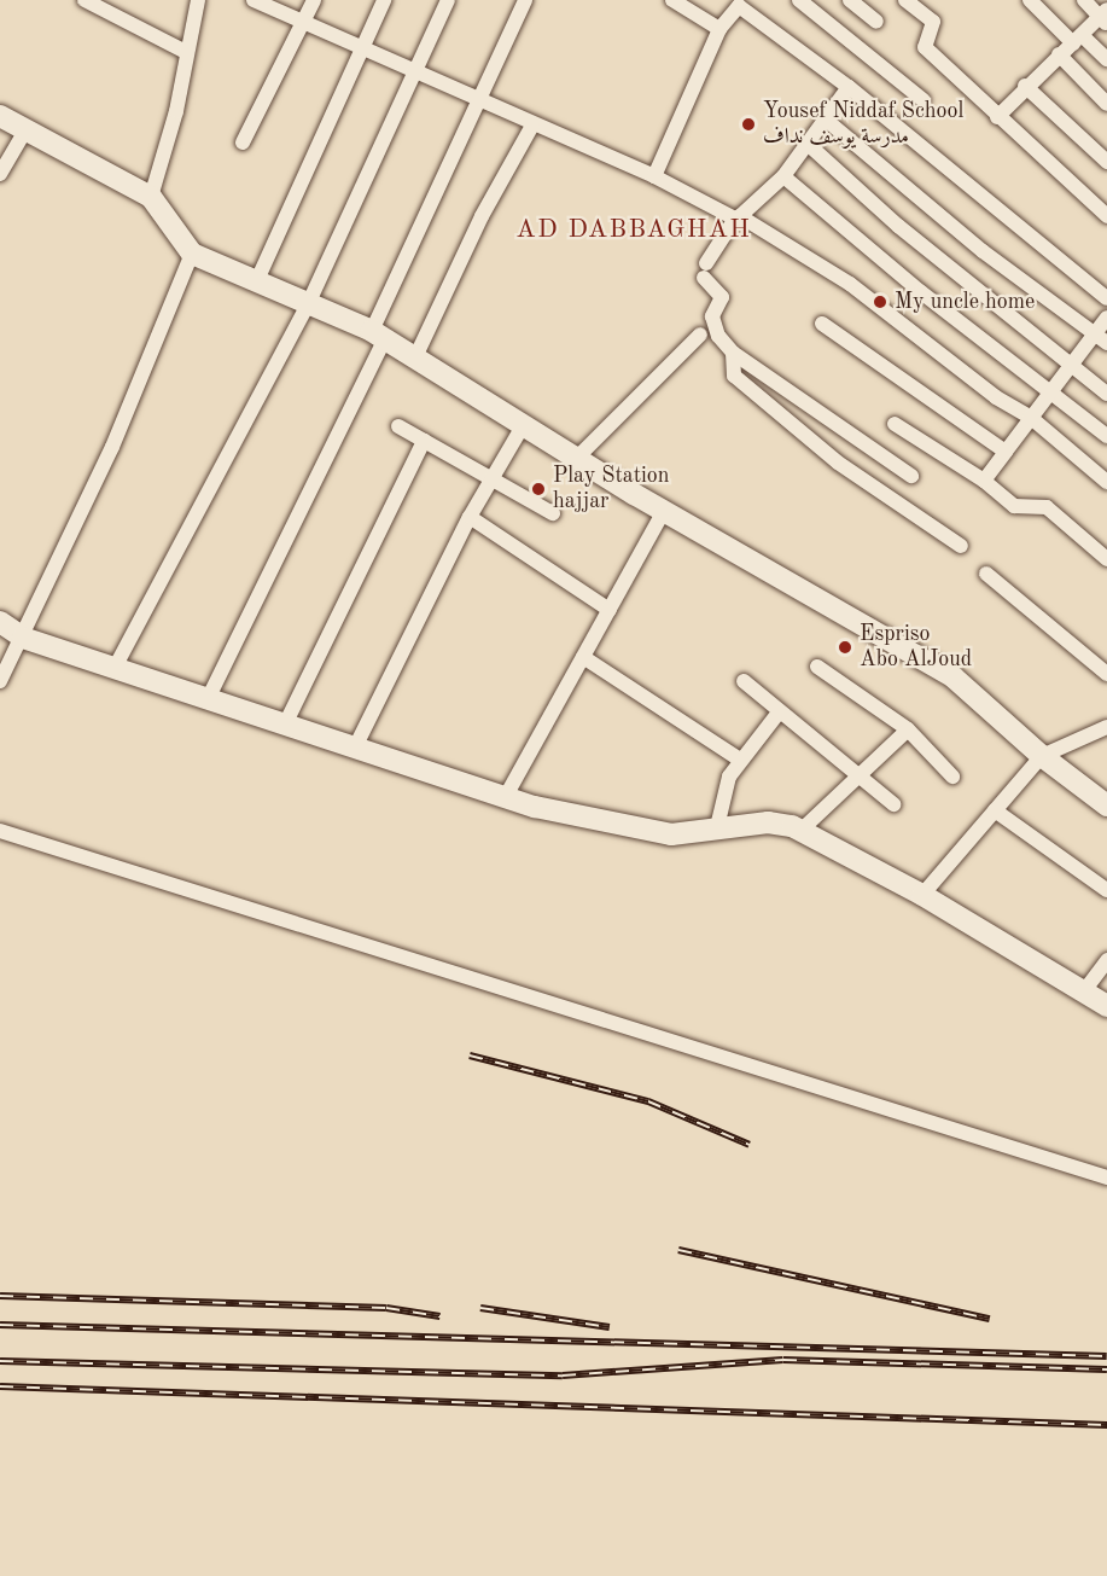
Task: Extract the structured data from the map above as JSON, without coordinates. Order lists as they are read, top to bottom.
{
  "districts": ["AD DABBAGHAH"],
  "places": [
    "Yousef Niddaf School مدرسة يوسف نداف",
    "My uncle home",
    "Play Station hajjar",
    "Espriso Abo AlJoud"
  ]
}
